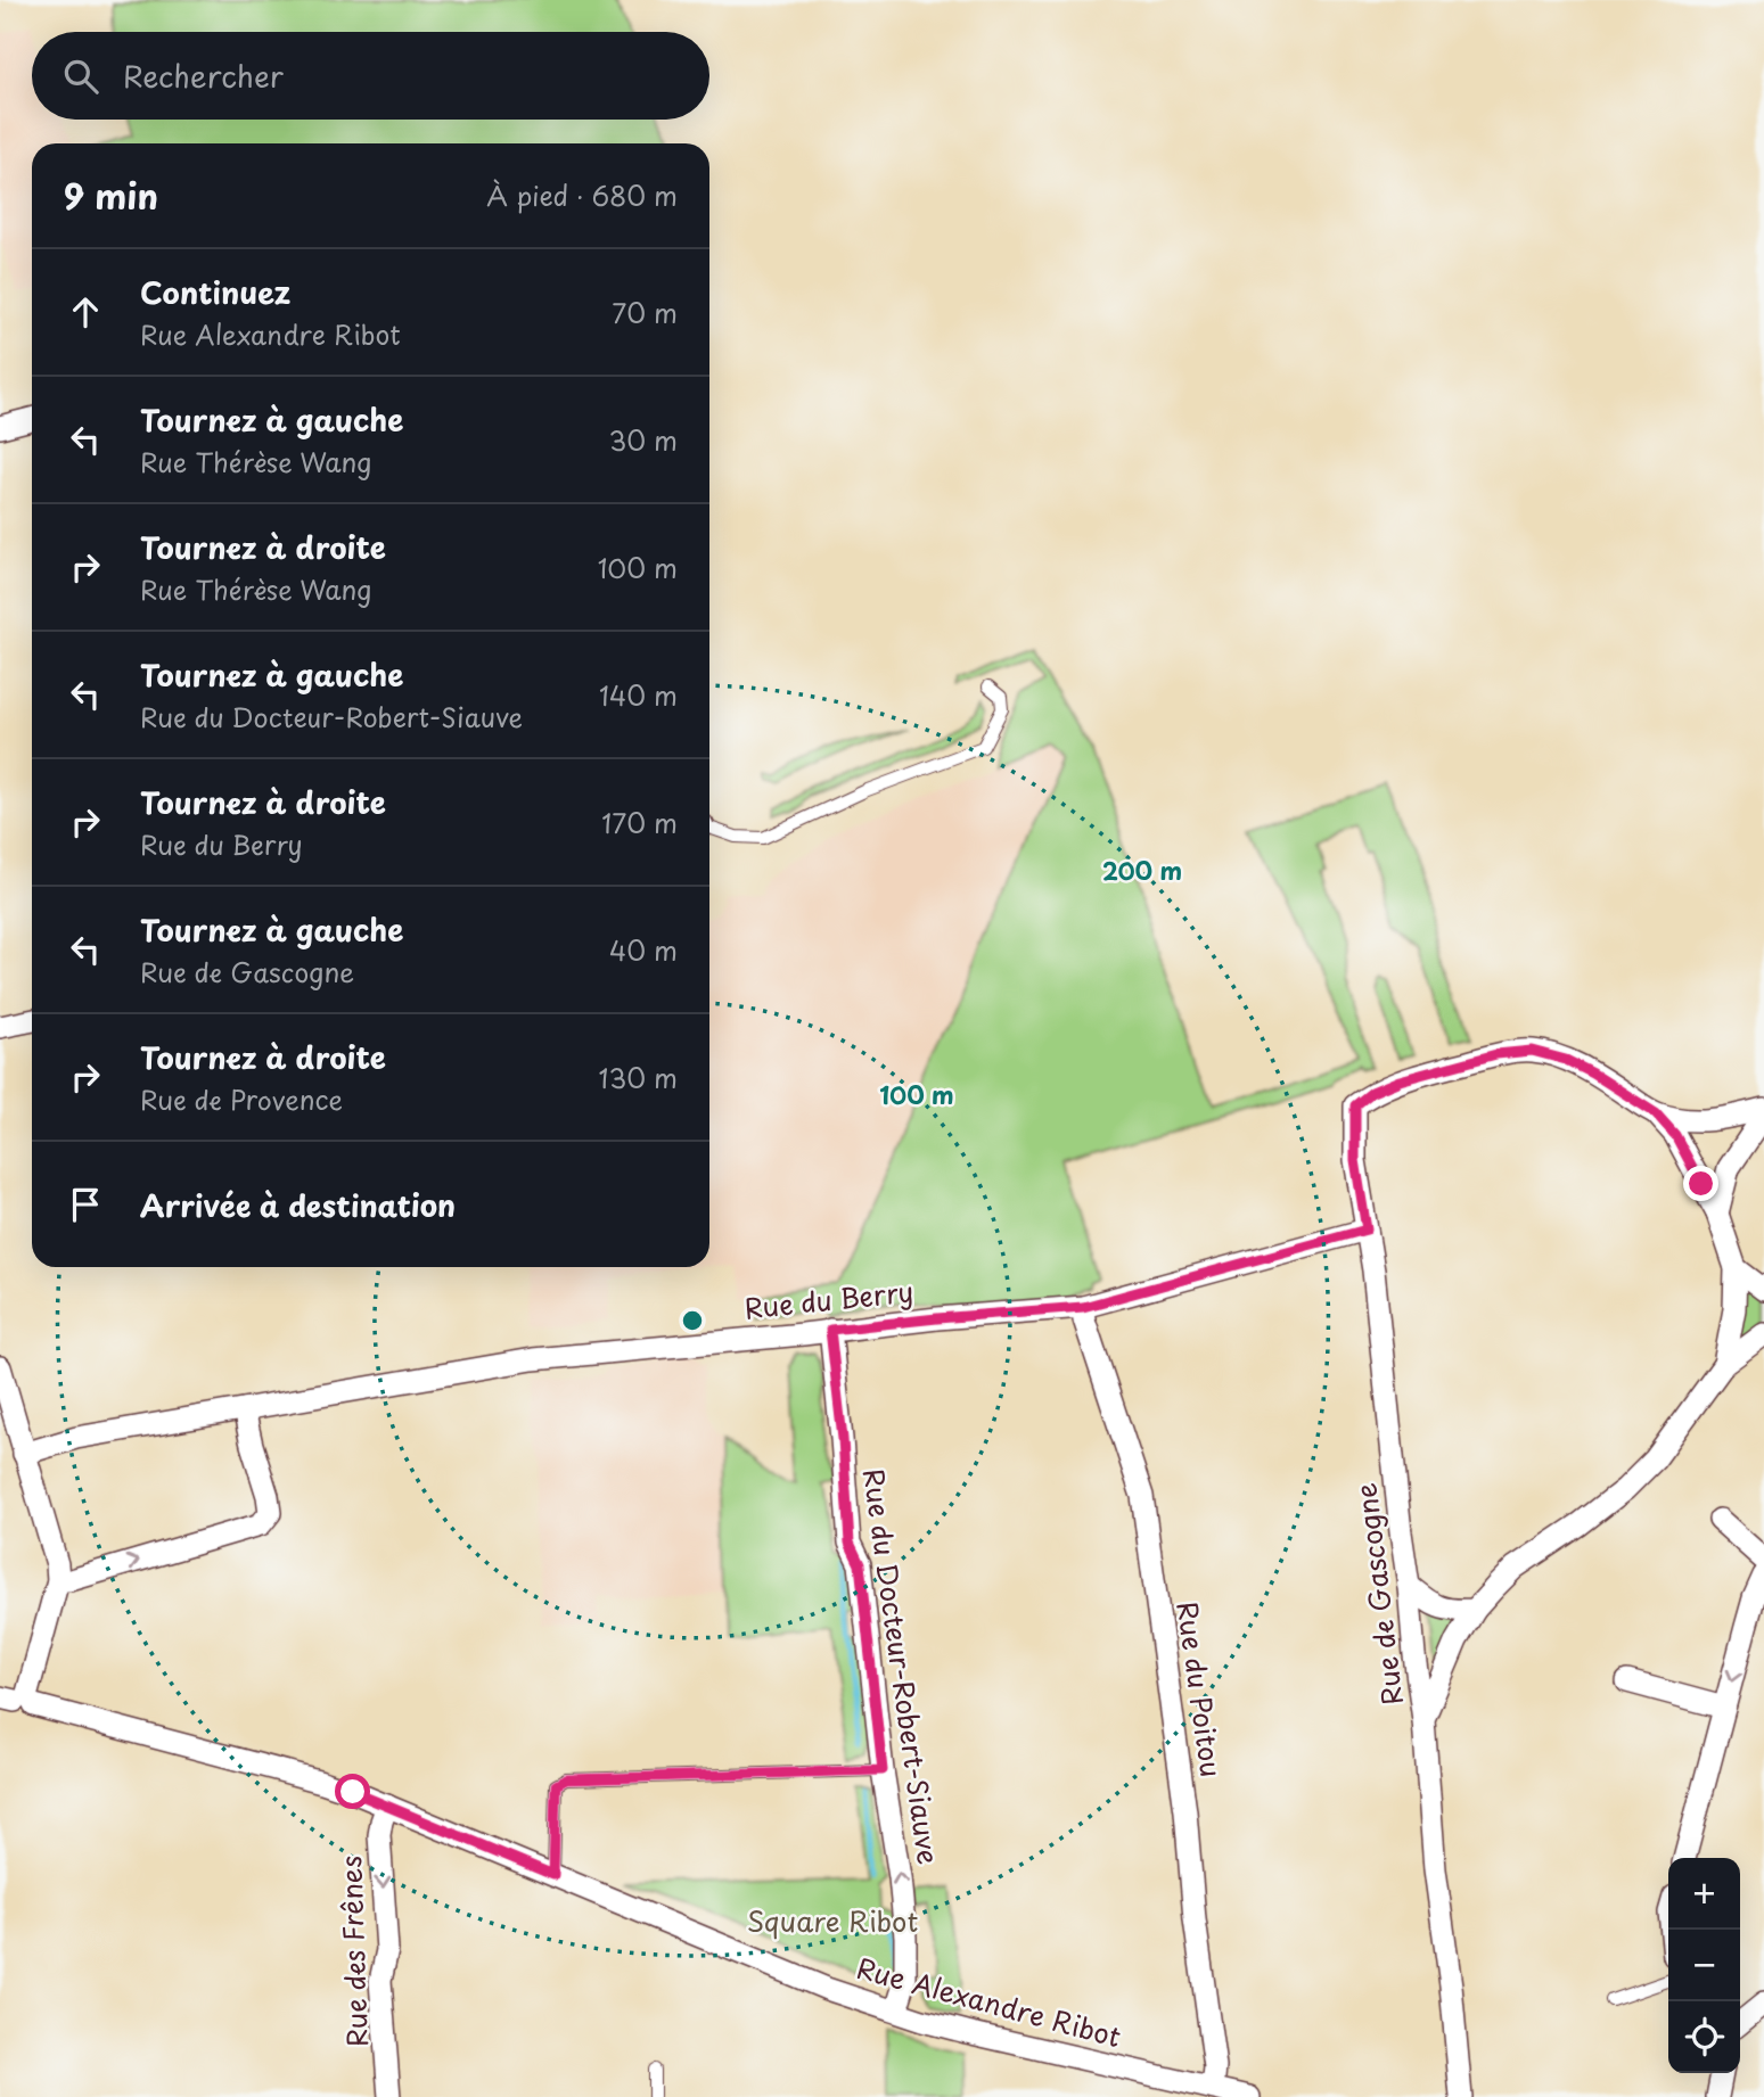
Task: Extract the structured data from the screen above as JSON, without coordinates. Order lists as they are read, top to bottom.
{
  "streets": {
    "street": [
      "Rue du Berry",
      "Rue de Gascogne",
      "Rue du Docteur-Robert-Siauve",
      "Rue du Poitou",
      "Rue des Frênes",
      "Rue Alexandre Ribot"
    ]
  },
  "crossings": [
    ["Rue du Berry", "Rue de Gascogne"],
    ["Rue du Berry", "Rue du Docteur-Robert-Siauve"],
    ["Rue du Berry", "Rue du Poitou"],
    ["Rue du Docteur-Robert-Siauve", "Rue Alexandre Ribot"],
    ["Rue du Poitou", "Rue Alexandre Ribot"],
    ["Rue des Frênes", "Rue Alexandre Ribot"]
  ],
  "one_way": ["Rue des Frênes"],
  "parks": ["Square Ribot"],
  "page": {
    "search": "Rechercher",
    "heading": ["9 min", "À pied · 680 m"],
    "list": [
      ["Continuez", "Rue Alexandre Ribot", "70 m"],
      ["Tournez à gauche", "Rue Thérèse Wang", "30 m"],
      ["Tournez à droite", "Rue Thérèse Wang", "100 m"],
      ["Tournez à gauche", "Rue du Docteur-Robert-Siauve", "140 m"],
      ["Tournez à droite", "Rue du Berry", "170 m"],
      ["Tournez à gauche", "Rue de Gascogne", "40 m"],
      ["Tournez à droite", "Rue de Provence", "130 m"],
      "Arrivée à destination"
    ],
    "map_buttons": ["+", "−"]
  },
  "rings": ["200 m", "100 m"]
}
